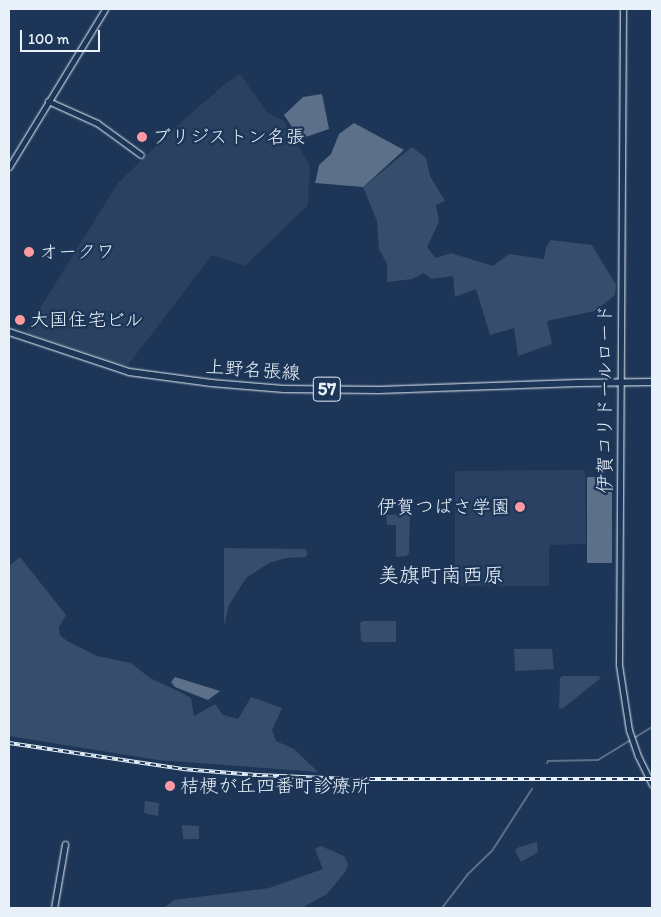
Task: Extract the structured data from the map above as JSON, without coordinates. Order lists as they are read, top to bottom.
{
  "streets": {
    "main road": ["上野名張線", "57"],
    "street": ["伊賀コリドールロード"]
  },
  "crossings": [
    ["上野名張線", "伊賀コリドールロード"]
  ],
  "districts": ["美旗町南西原"],
  "places": [
    "ブリジストン名張",
    "オークワ",
    "大国住宅ビル",
    "伊賀つばさ学園",
    "桔梗が丘四番町診療所"
  ],
  "scale_bar": "100 m"
}
